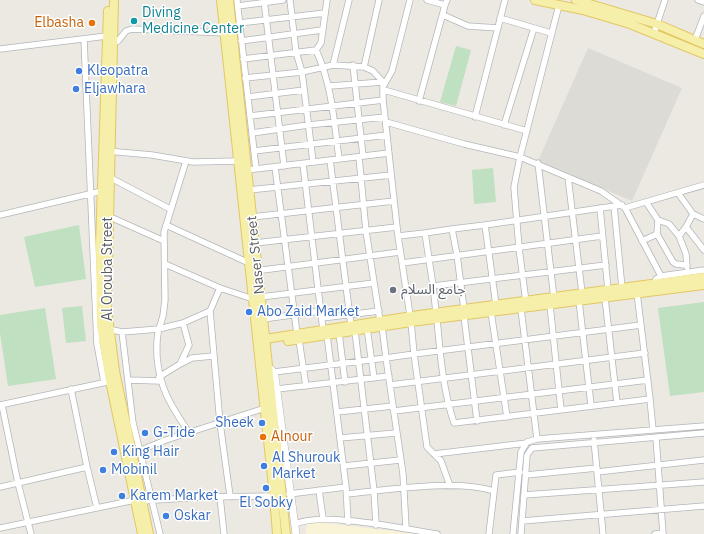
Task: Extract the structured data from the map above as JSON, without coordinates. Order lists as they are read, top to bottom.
{
  "streets": {
    "main road": ["Naser Street", "Al Orouba Street"]
  },
  "places": [
    "Diving Medicine Center",
    "Elbasha",
    "Kleopatra",
    "Eljawhara",
    "جامع السلام",
    "Abo Zaid Market",
    "Sheek",
    "G-Tide",
    "Alnour",
    "King Hair",
    "Al Shurouk Market",
    "Mobinil",
    "El Sobky",
    "Karem Market",
    "Oskar"
  ]
}
